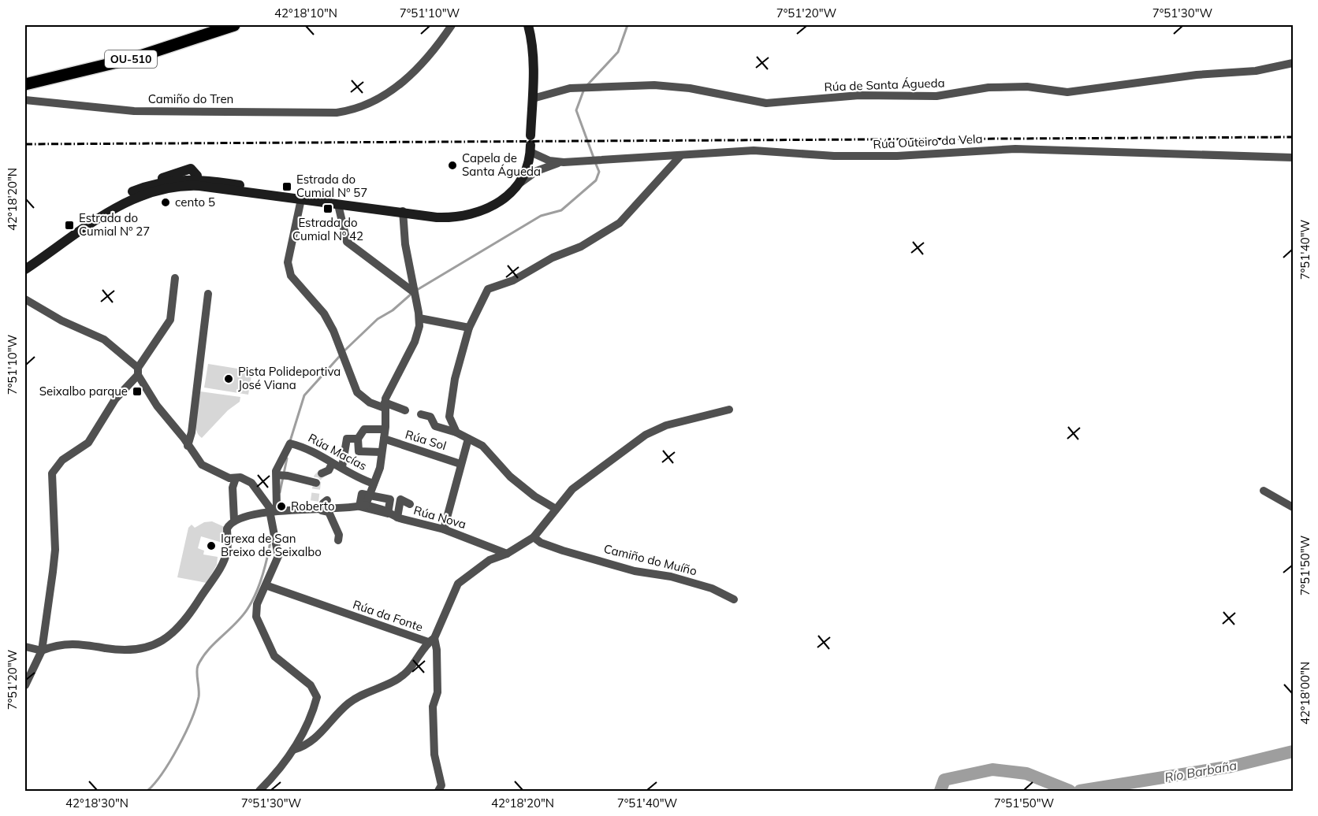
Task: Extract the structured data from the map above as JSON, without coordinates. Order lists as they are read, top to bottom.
{
  "streets": {
    "main road": ["OU-510"],
    "street": [
      "Rúa de Santa Águeda",
      "Camiño do Tren",
      "Rúa Outeiro da Vela",
      "Rúa Sol",
      "Rúa Macías",
      "Rúa Nova",
      "Camiño do Muíño",
      "Rúa da Fonte"
    ]
  },
  "crossings": [
    ["Rúa Nova", "Rúa da Fonte"],
    ["Camiño do Muíño", "Rúa da Fonte"]
  ],
  "water": ["Río Barbaña"],
  "places": {
    "other": [
      "Capela de Santa Águeda",
      "cento 5",
      "Pista Polideportiva José Viana",
      "Roberto",
      "Igrexa de San Breixo de Seixalbo"
    ],
    "transit": [
      "Estrada do Cumial Nº 57",
      "Estrada do Cumial Nº 42",
      "Estrada do Cumial Nº 27",
      "Seixalbo parque"
    ]
  },
  "coordinates": [
    "42°18'10\"N",
    "7°51'10\"W",
    "7°51'20\"W",
    "7°51'30\"W",
    "42°18'20\"N",
    "7°51'40\"W",
    "7°51'50\"W",
    "42°18'00\"N",
    "42°18'30\"N"
  ]
}
